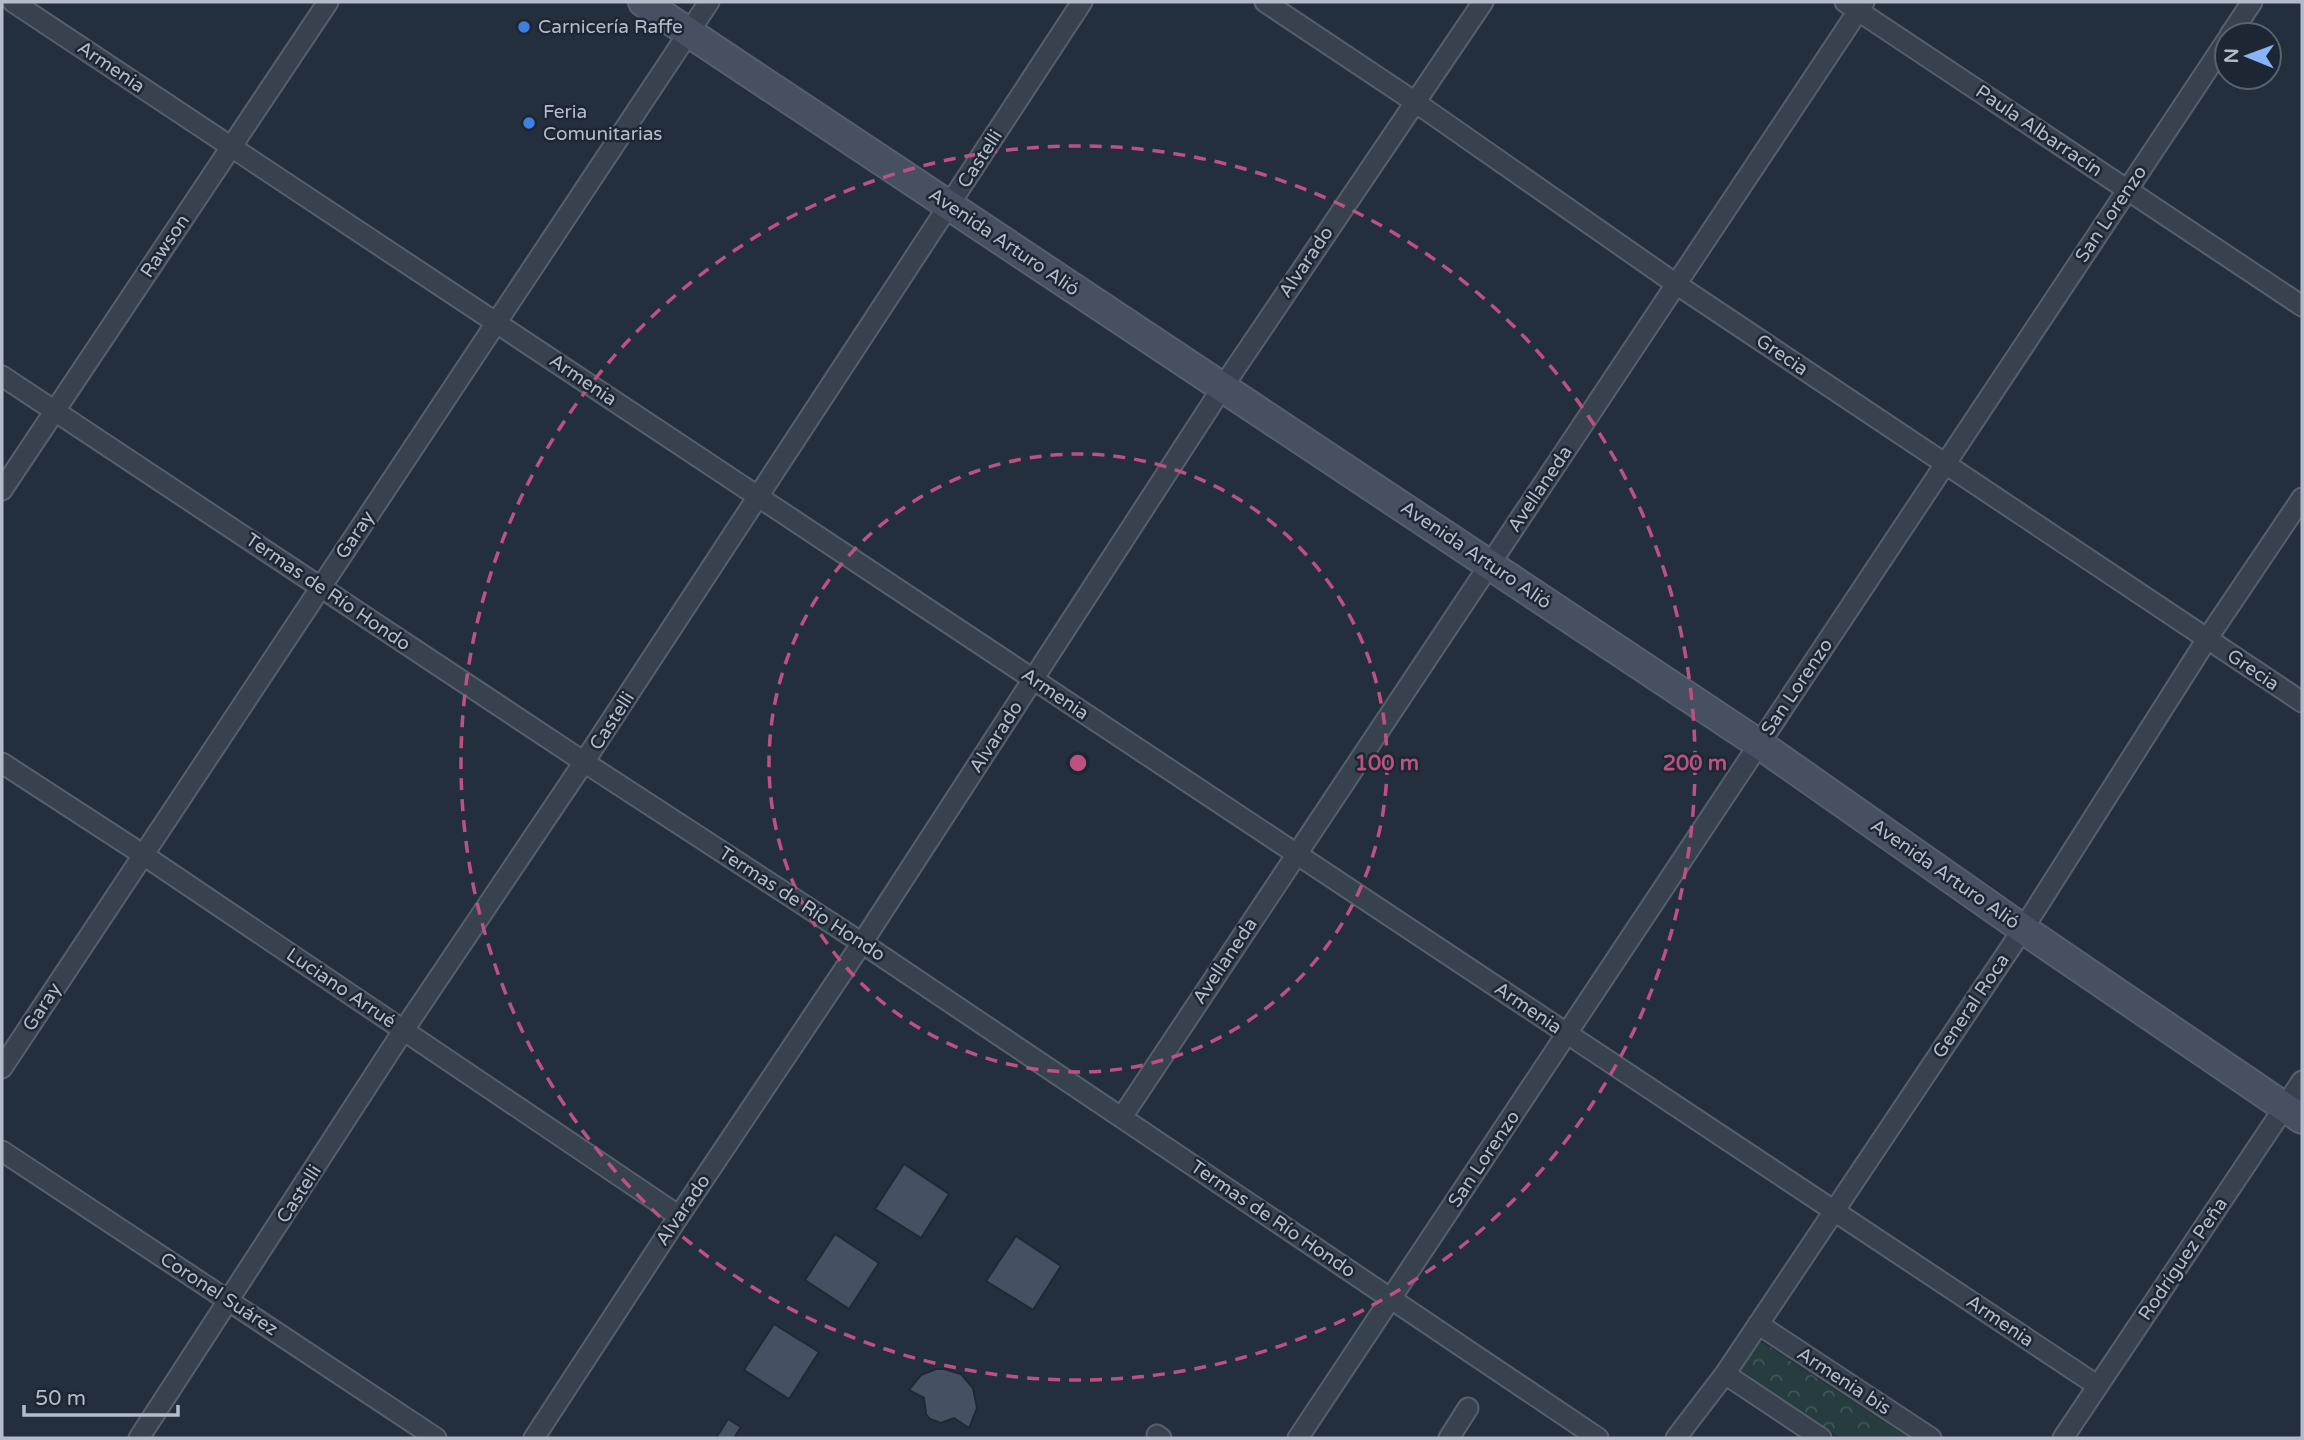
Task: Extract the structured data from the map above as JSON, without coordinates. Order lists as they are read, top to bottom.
{
  "streets": {
    "main road": ["Avenida Arturo Alió"],
    "street": [
      "Armenia",
      "Paula Albarracín",
      "Castelli",
      "San Lorenzo",
      "Rawson",
      "Alvarado",
      "Grecia",
      "Avellaneda",
      "Garay",
      "Termas de Río Hondo",
      "Luciano Arrué",
      "General Roca",
      "Rodríguez Peña",
      "Coronel Suárez",
      "Armenia bis"
    ]
  },
  "crossings": [
    ["Armenia", "Castelli"],
    ["Armenia", "San Lorenzo"],
    ["Armenia", "Rawson"],
    ["Armenia", "Alvarado"],
    ["Armenia", "Avellaneda"],
    ["Armenia", "Garay"],
    ["Armenia", "General Roca"],
    ["Armenia", "Rodríguez Peña"],
    ["Paula Albarracín", "San Lorenzo"],
    ["Paula Albarracín", "Avellaneda"],
    ["Castelli", "Avenida Arturo Alió"],
    ["Castelli", "Termas de Río Hondo"],
    ["Castelli", "Luciano Arrué"],
    ["Castelli", "Coronel Suárez"],
    ["San Lorenzo", "Avenida Arturo Alió"],
    ["San Lorenzo", "Grecia"],
    ["San Lorenzo", "Termas de Río Hondo"],
    ["Avenida Arturo Alió", "Alvarado"],
    ["Avenida Arturo Alió", "Avellaneda"],
    ["Avenida Arturo Alió", "Garay"],
    ["Avenida Arturo Alió", "General Roca"],
    ["Avenida Arturo Alió", "Rodríguez Peña"],
    ["Rawson", "Termas de Río Hondo"],
    ["Alvarado", "Grecia"],
    ["Alvarado", "Termas de Río Hondo"],
    ["Alvarado", "Luciano Arrué"],
    ["Grecia", "Avellaneda"],
    ["Grecia", "General Roca"],
    ["Avellaneda", "Termas de Río Hondo"],
    ["Garay", "Termas de Río Hondo"],
    ["Garay", "Luciano Arrué"],
    ["General Roca", "Armenia bis"]
  ],
  "places": ["Carnicería Raffe", "Feria Comunitarias"],
  "scale_bar": "50 m",
  "north": "left",
  "rings": ["100 m", "200 m"]
}
